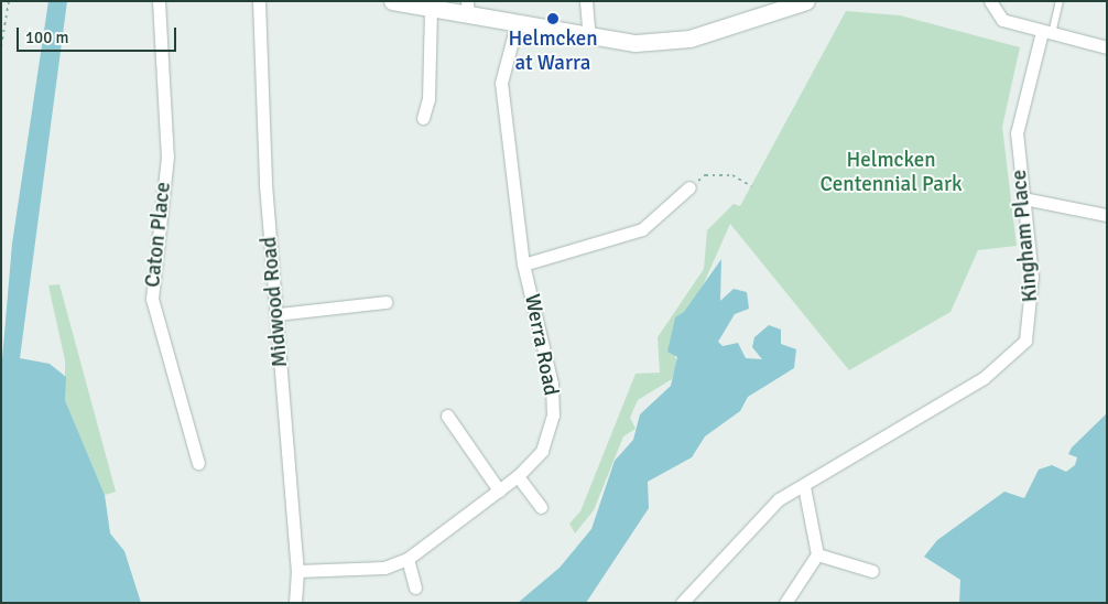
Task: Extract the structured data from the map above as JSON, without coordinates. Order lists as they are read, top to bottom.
{
  "streets": {
    "street": [
      "Caton Place",
      "Kingham Place",
      "Midwood Road",
      "Werra Road"
    ]
  },
  "crossings": [
    ["Midwood Road", "Werra Road"]
  ],
  "parks": ["Helmcken Centennial Park"],
  "places": ["Helmcken at Warra"],
  "scale_bar": "100 m"
}
